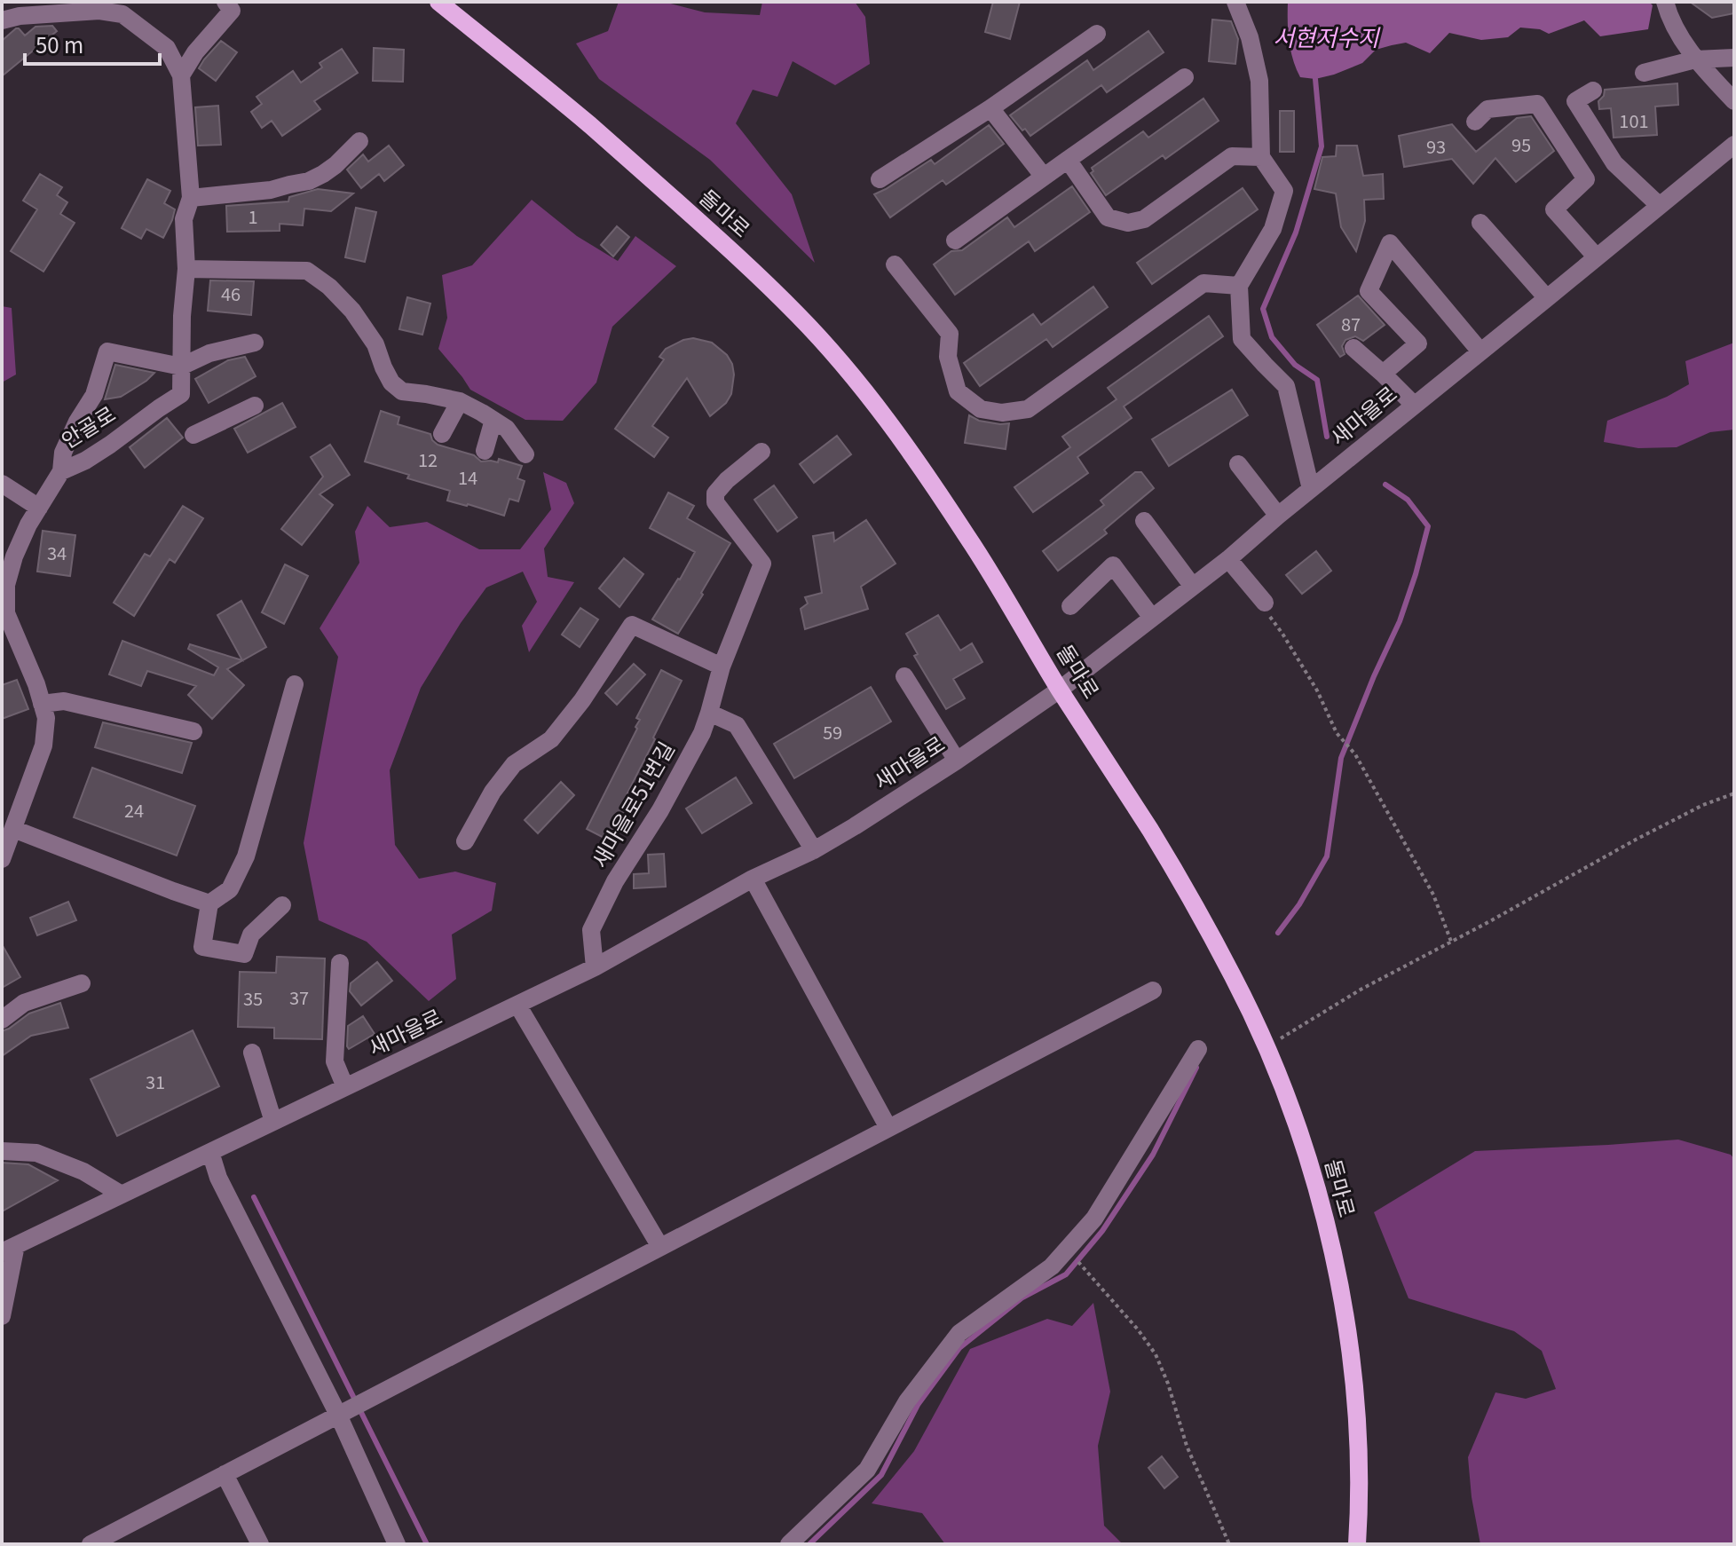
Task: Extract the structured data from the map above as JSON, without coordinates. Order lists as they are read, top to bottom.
{
  "streets": {
    "main road": ["돌마로"],
    "street": ["새마을로", "안골로", "새마을로51번길"]
  },
  "crossings": [
    ["돌마로", "새마을로"],
    ["새마을로", "새마을로51번길"]
  ],
  "water": ["서현저수지"],
  "house_numbers": [
    "101",
    "95",
    "93",
    "1",
    "46",
    "87",
    "12",
    "14",
    "34",
    "59",
    "24",
    "37",
    "35",
    "31"
  ],
  "scale_bar": "50 m"
}
